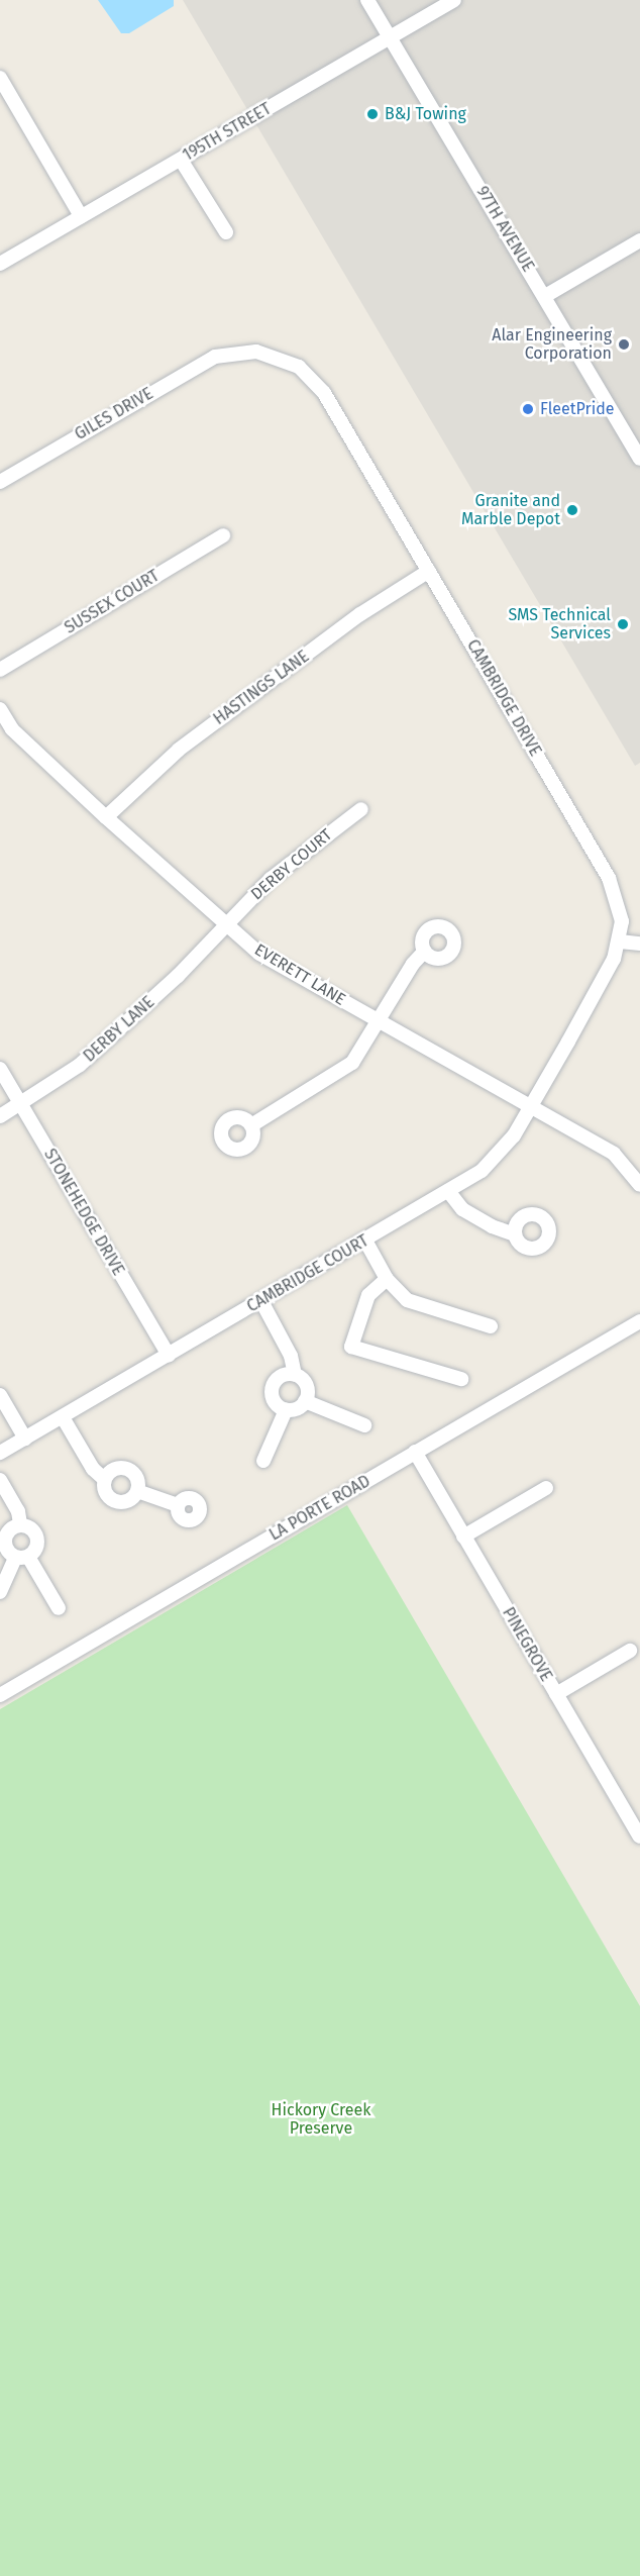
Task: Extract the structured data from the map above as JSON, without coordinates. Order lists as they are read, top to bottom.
{
  "streets": {
    "street": [
      "195TH STREET",
      "97TH AVENUE",
      "GILES DRIVE",
      "SUSSEX COURT",
      "HASTINGS LANE",
      "CAMBRIDGE DRIVE",
      "DERBY COURT",
      "EVERETT LANE",
      "DERBY LANE",
      "STONEHEDGE DRIVE",
      "CAMBRIDGE COURT",
      "LA PORTE ROAD",
      "PINEGROVE"
    ]
  },
  "crossings": [
    ["195TH STREET", "97TH AVENUE"],
    ["GILES DRIVE", "CAMBRIDGE DRIVE"],
    ["HASTINGS LANE", "CAMBRIDGE DRIVE"],
    ["HASTINGS LANE", "EVERETT LANE"],
    ["CAMBRIDGE DRIVE", "EVERETT LANE"],
    ["CAMBRIDGE DRIVE", "CAMBRIDGE COURT"],
    ["DERBY COURT", "EVERETT LANE"],
    ["DERBY COURT", "DERBY LANE"],
    ["EVERETT LANE", "DERBY LANE"],
    ["EVERETT LANE", "CAMBRIDGE COURT"],
    ["DERBY LANE", "STONEHEDGE DRIVE"],
    ["STONEHEDGE DRIVE", "CAMBRIDGE COURT"],
    ["LA PORTE ROAD", "PINEGROVE"]
  ],
  "parks": ["Hickory Creek Preserve"],
  "places": [
    "B&J Towing",
    "Alar Engineering Corporation",
    "FleetPride",
    "Granite and Marble Depot",
    "SMS Technical Services"
  ]
}
